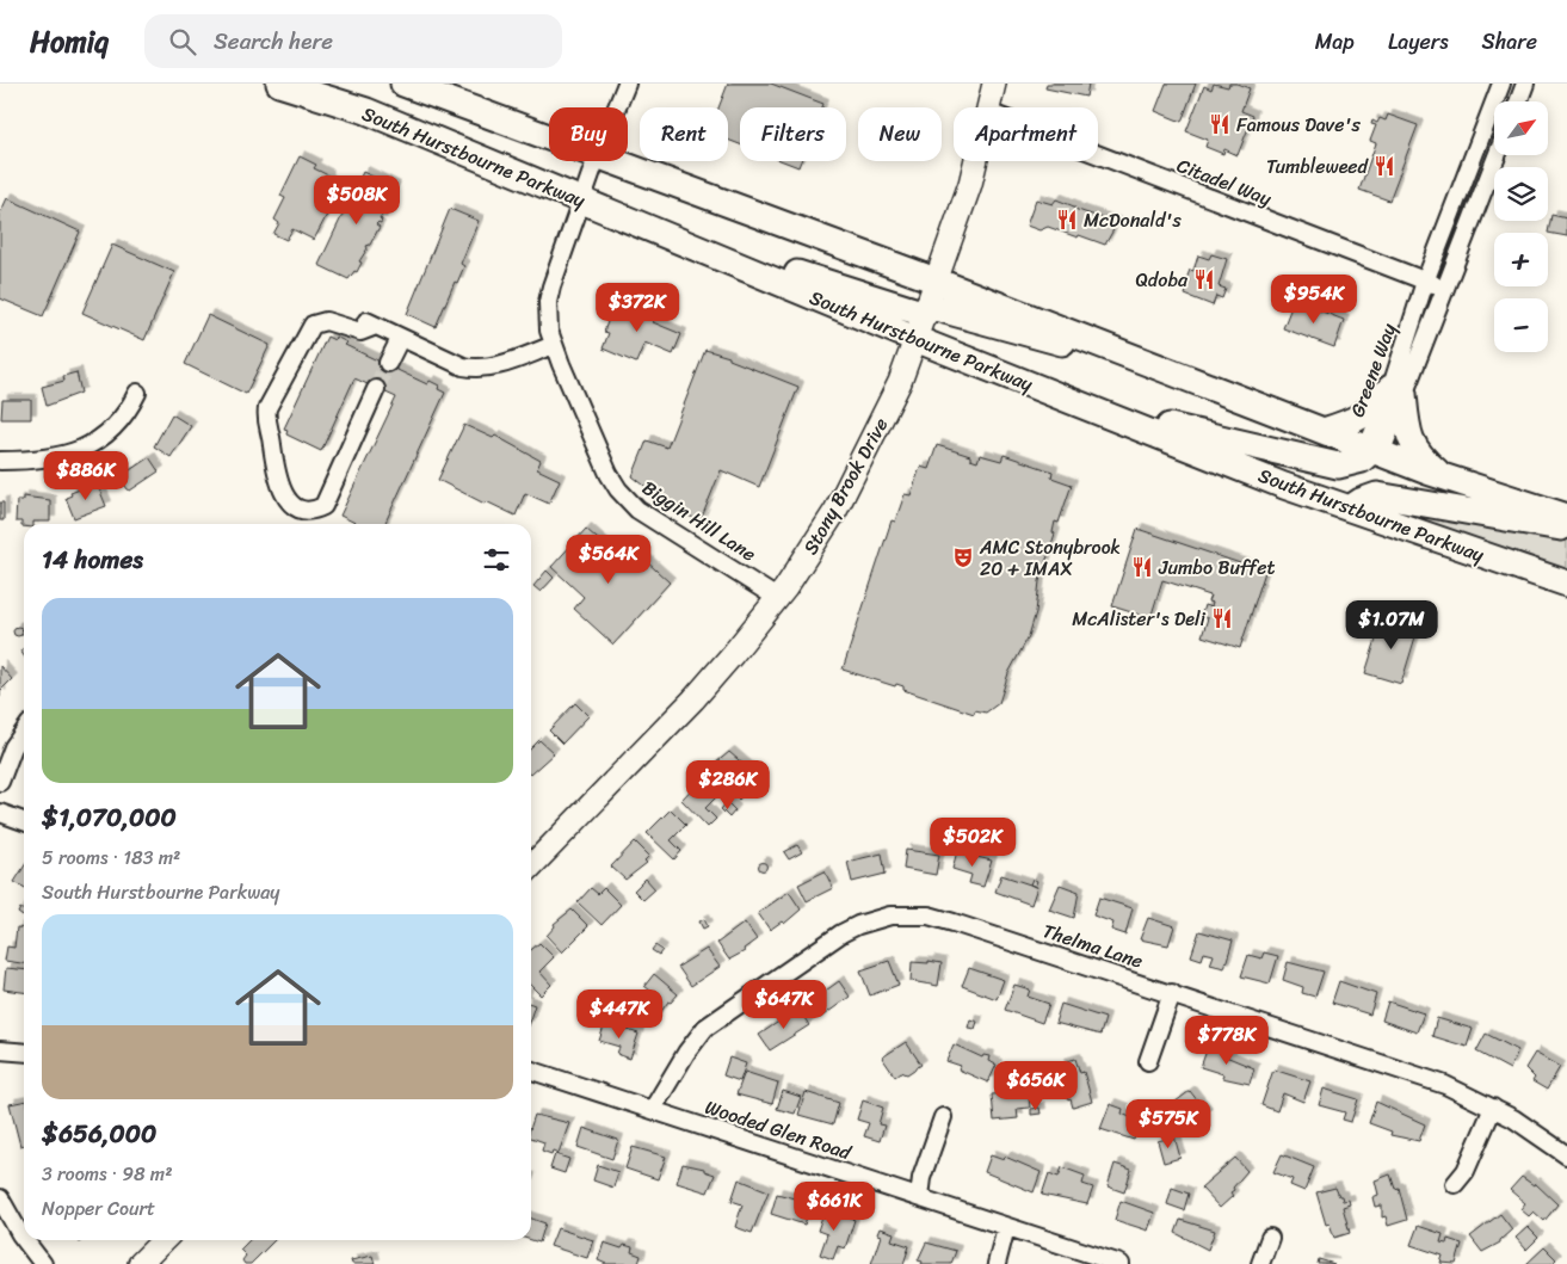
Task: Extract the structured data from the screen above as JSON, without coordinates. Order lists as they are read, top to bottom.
{
  "streets": {
    "main road": ["South Hurstbourne Parkway"],
    "street": [
      "Citadel Way",
      "Greene Way",
      "Stony Brook Drive",
      "Biggin Hill Lane",
      "Thelma Lane",
      "Wooded Glen Road"
    ]
  },
  "crossings": [
    ["South Hurstbourne Parkway", "Stony Brook Drive"],
    ["South Hurstbourne Parkway", "Biggin Hill Lane"],
    ["Citadel Way", "Greene Way"],
    ["Stony Brook Drive", "Biggin Hill Lane"],
    ["Thelma Lane", "Wooded Glen Road"]
  ],
  "places": {
    "restaurant": [
      "Famous Dave's",
      "Tumbleweed",
      "McDonald's",
      "Qdoba",
      "Jumbo Buffet",
      "McAlister's Deli"
    ],
    "theatre": ["AMC Stonybrook 20 + IMAX"]
  },
  "north": "top right",
  "page": {
    "header": "Homiq",
    "search": "Search here",
    "nav": ["Map", "Layers", "Share"],
    "map_buttons": ["+", "−"],
    "chip": [
      "Buy",
      "Rent",
      "Filters",
      "New",
      "Apartment"
    ],
    "price": [
      "$508K",
      "$954K",
      "$372K",
      "$886K",
      "$564K",
      "$1.07M",
      "$286K",
      "$502K",
      "$647K",
      "$447K",
      "$778K",
      "$656K",
      "$575K",
      "$661K"
    ],
    "heading": "14 homes",
    "list": [
      {
        "name": "$1,070,000",
        "note": "5 rooms · 183 m² · South Hurstbourne Parkway"
      },
      {
        "name": "$656,000",
        "note": "3 rooms · 98 m² · Nopper Court"
      }
    ]
  }
}
